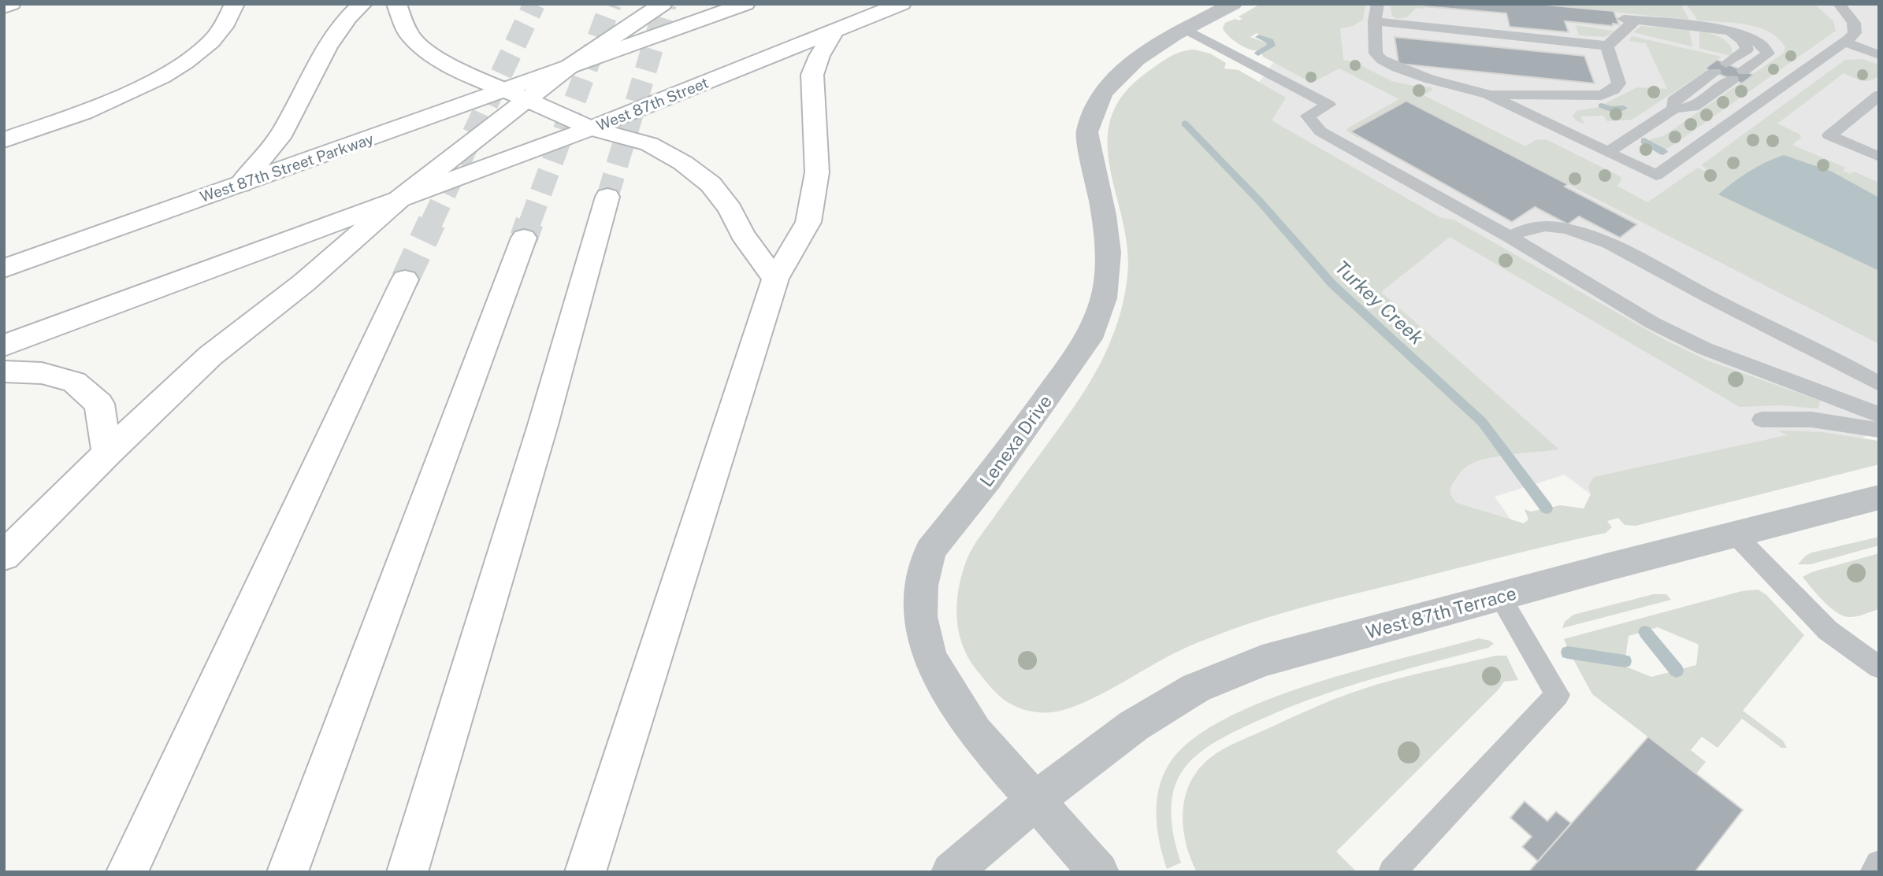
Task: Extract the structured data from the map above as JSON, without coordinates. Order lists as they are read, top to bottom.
{
  "streets": {
    "main road": ["West 87th Street", "West 87th Street Parkway"],
    "street": ["Lenexa Drive", "West 87th Terrace"]
  },
  "crossings": [
    ["Lenexa Drive", "West 87th Terrace"]
  ],
  "water": ["Turkey Creek"]
}
